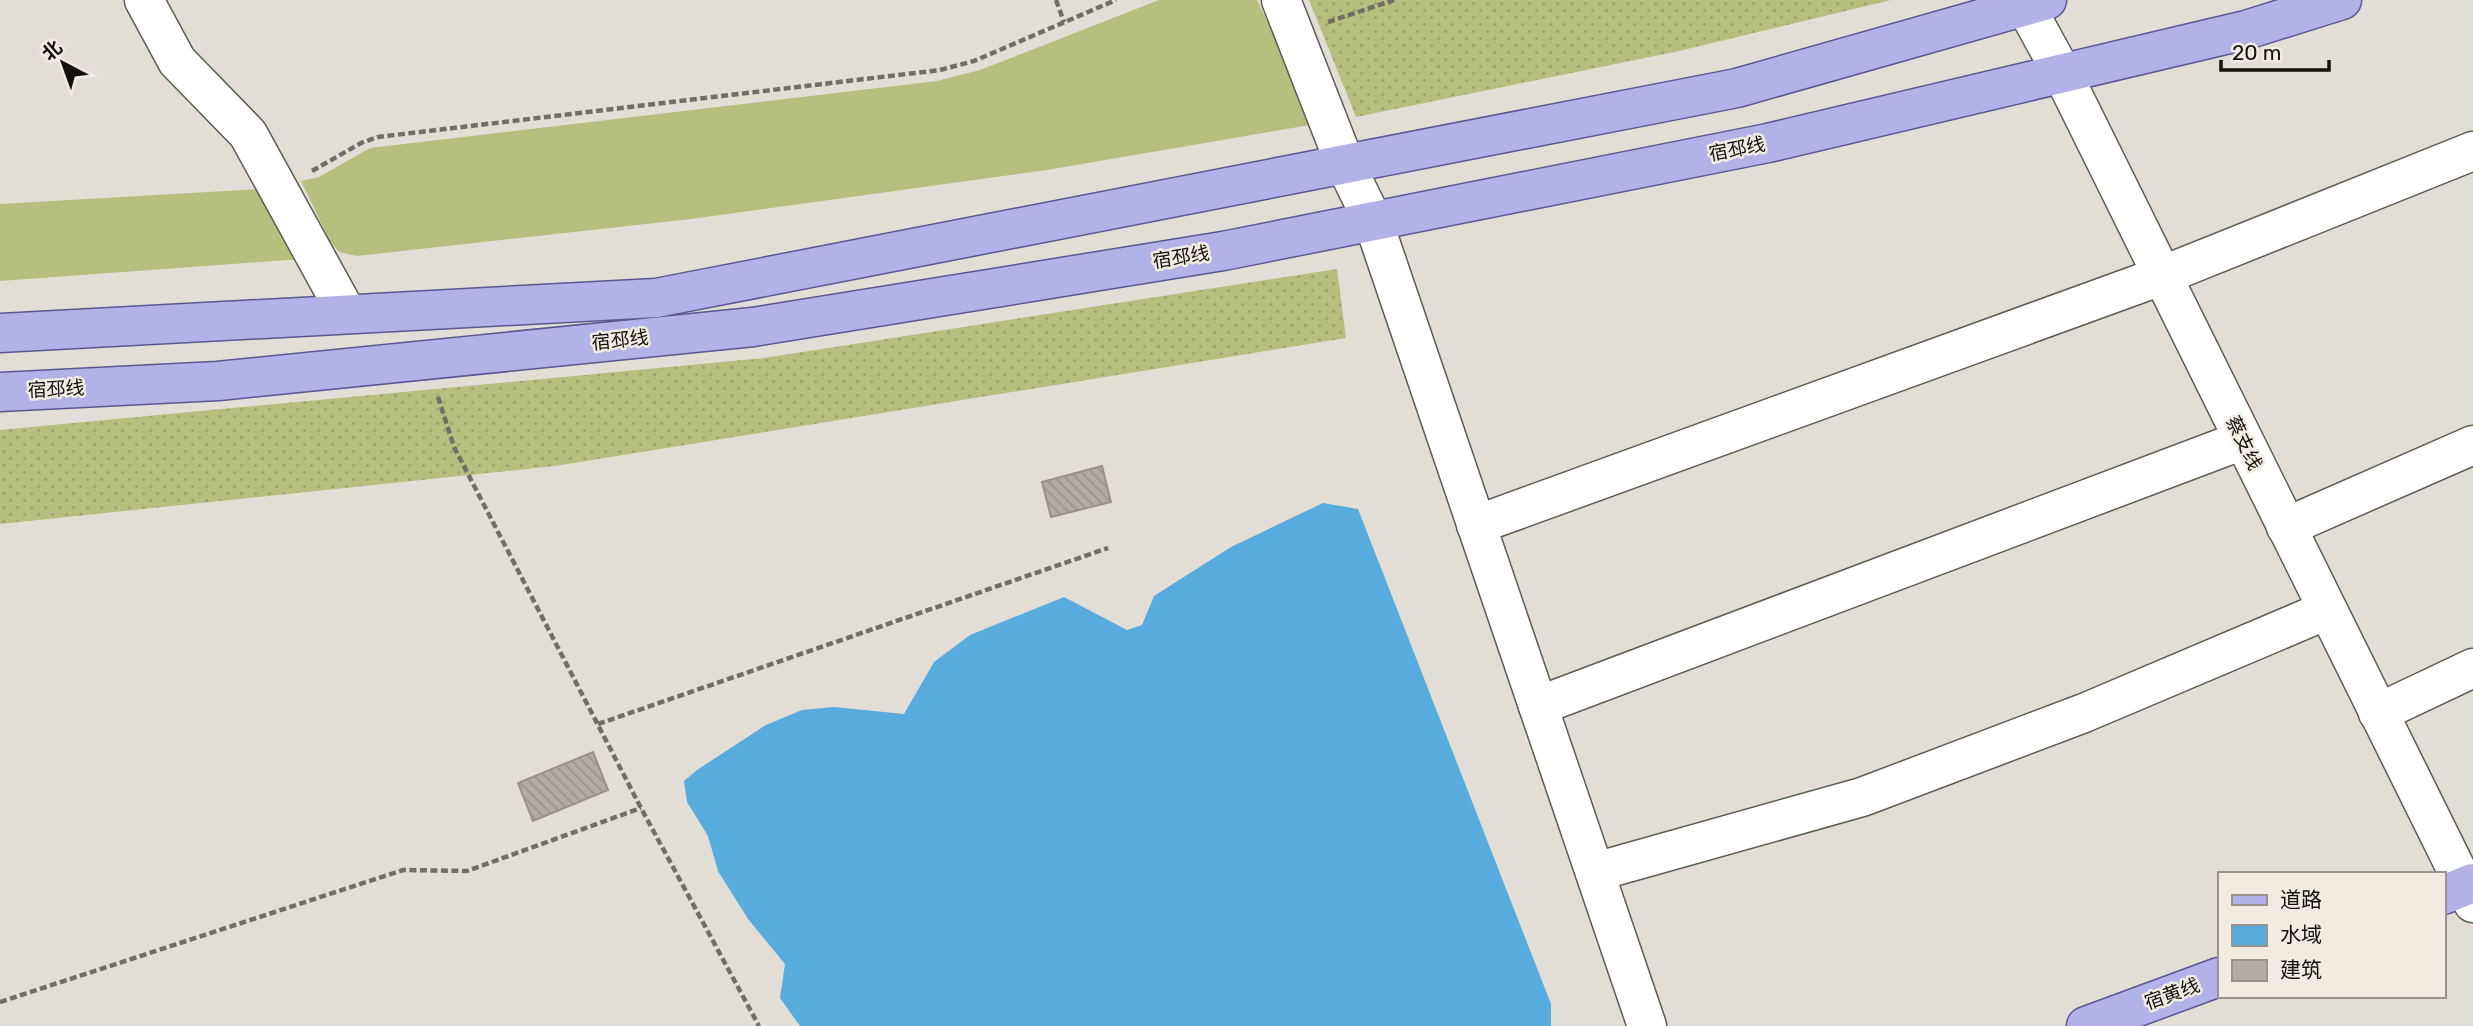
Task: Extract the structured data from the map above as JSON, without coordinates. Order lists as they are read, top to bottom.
{
  "streets": {
    "main road": ["宿邳线", "宿黄线"],
    "street": ["蔡支线"]
  },
  "crossings": [
    ["宿邳线", "蔡支线"]
  ],
  "legend": ["道路", "水域", "建筑"],
  "scale_bar": "20 m",
  "north": "top left"
}
